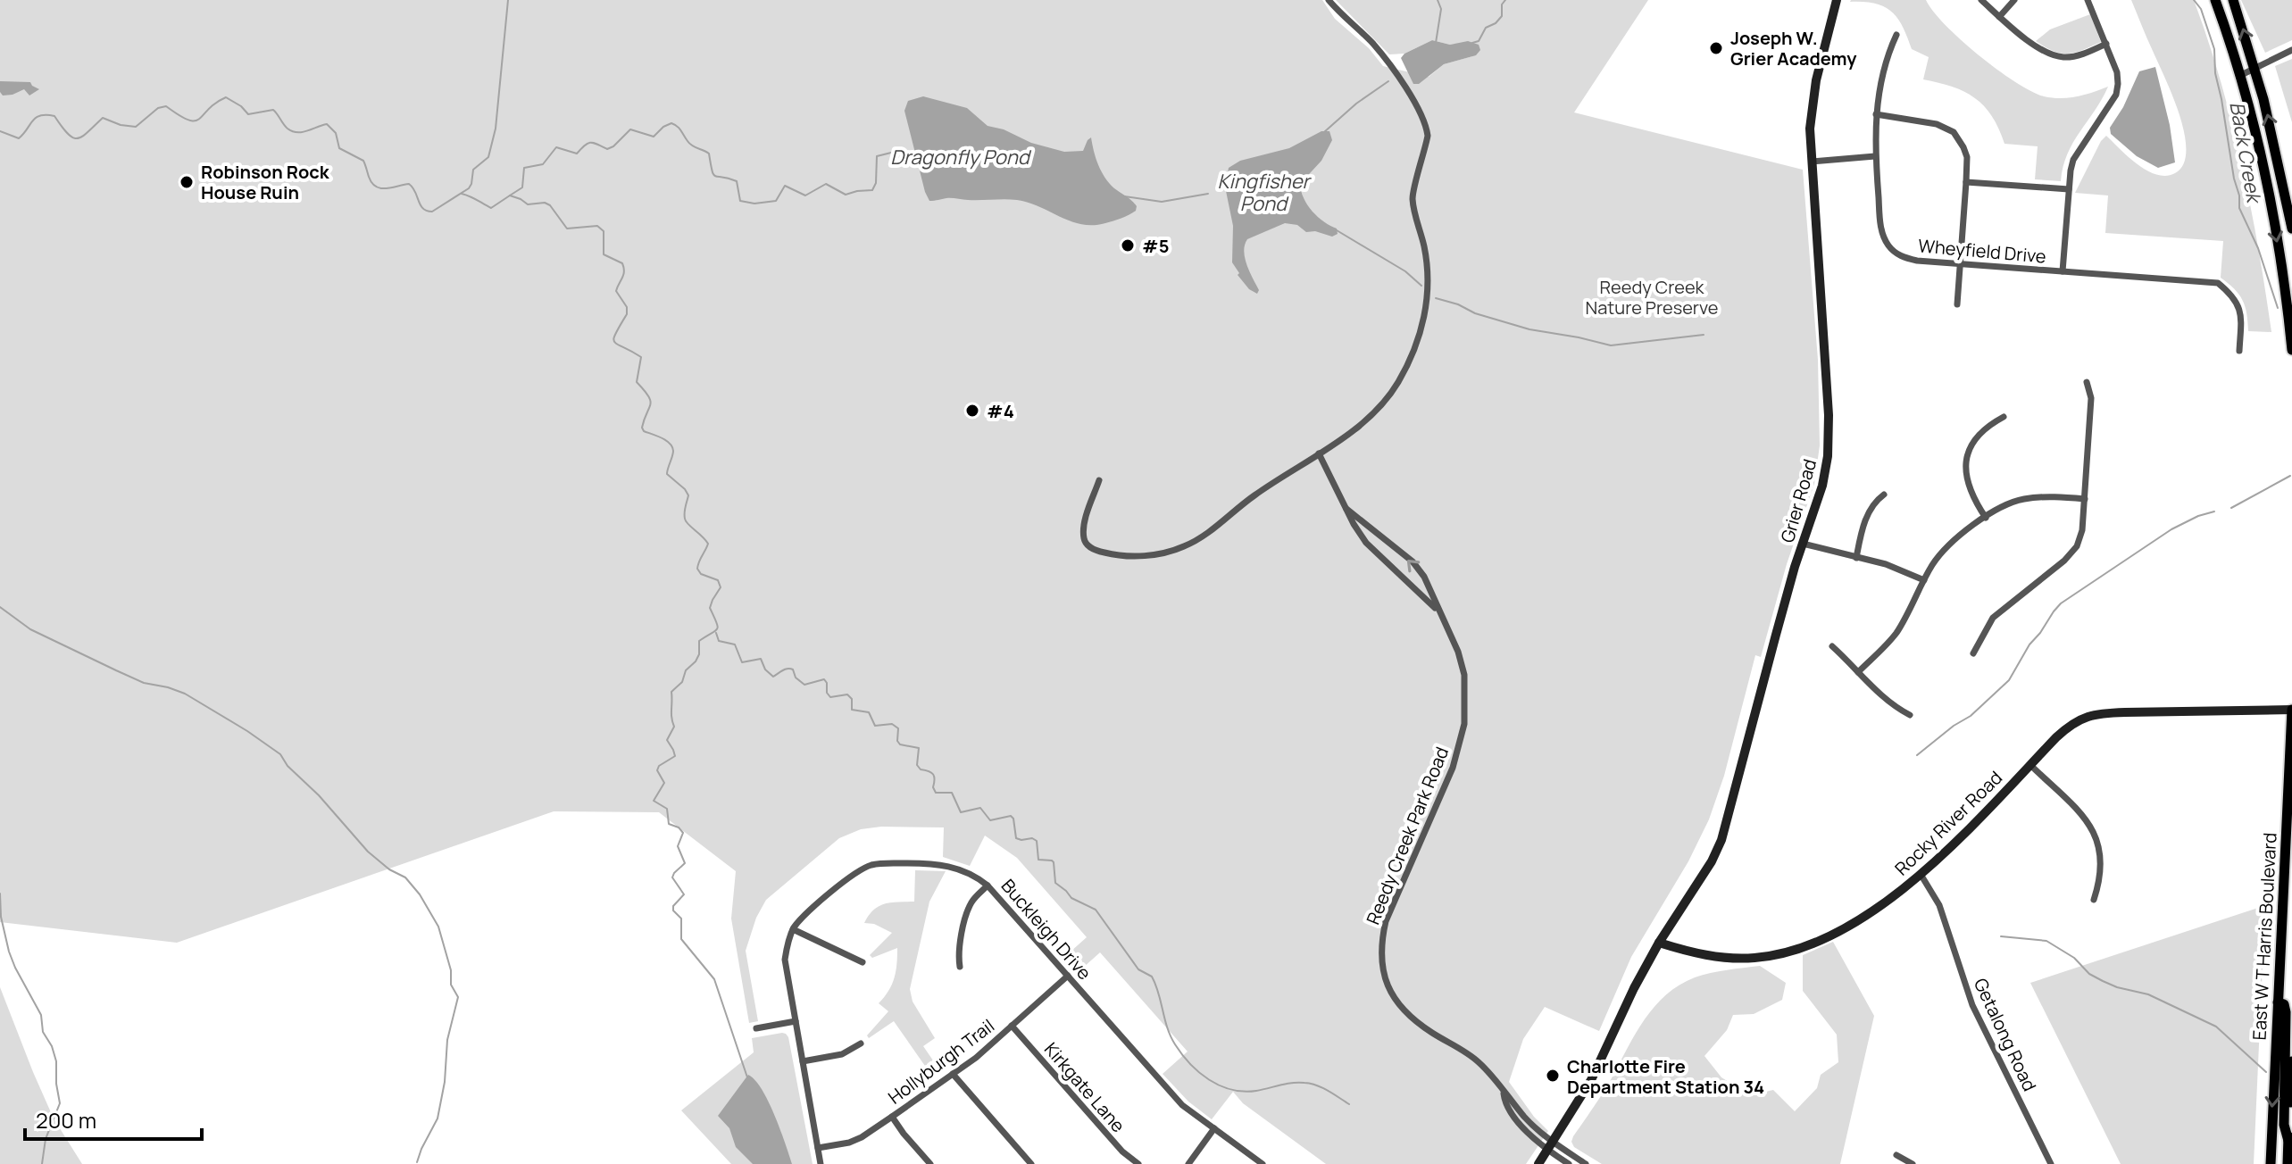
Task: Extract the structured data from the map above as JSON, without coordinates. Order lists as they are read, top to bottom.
{
  "streets": {
    "main road": ["East W T Harris Boulevard"],
    "street": [
      "Wheyfield Drive",
      "Grier Road",
      "Rocky River Road",
      "Reedy Creek Park Road",
      "Buckleigh Drive",
      "Getalong Road",
      "Hollyburgh Trail",
      "Kirkgate Lane"
    ]
  },
  "crossings": [
    ["Grier Road", "Rocky River Road"],
    ["Rocky River Road", "East W T Harris Boulevard"],
    ["Rocky River Road", "Getalong Road"],
    ["Buckleigh Drive", "Hollyburgh Trail"],
    ["Hollyburgh Trail", "Kirkgate Lane"]
  ],
  "water": ["Back Creek", "Dragonfly Pond", "Kingfisher Pond"],
  "parks": ["Reedy Creek Nature Preserve"],
  "places": [
    "Joseph W. Grier Academy",
    "Robinson Rock House Ruin",
    "#5",
    "#4",
    "Charlotte Fire Department Station 34"
  ],
  "scale_bar": "200 m"
}
